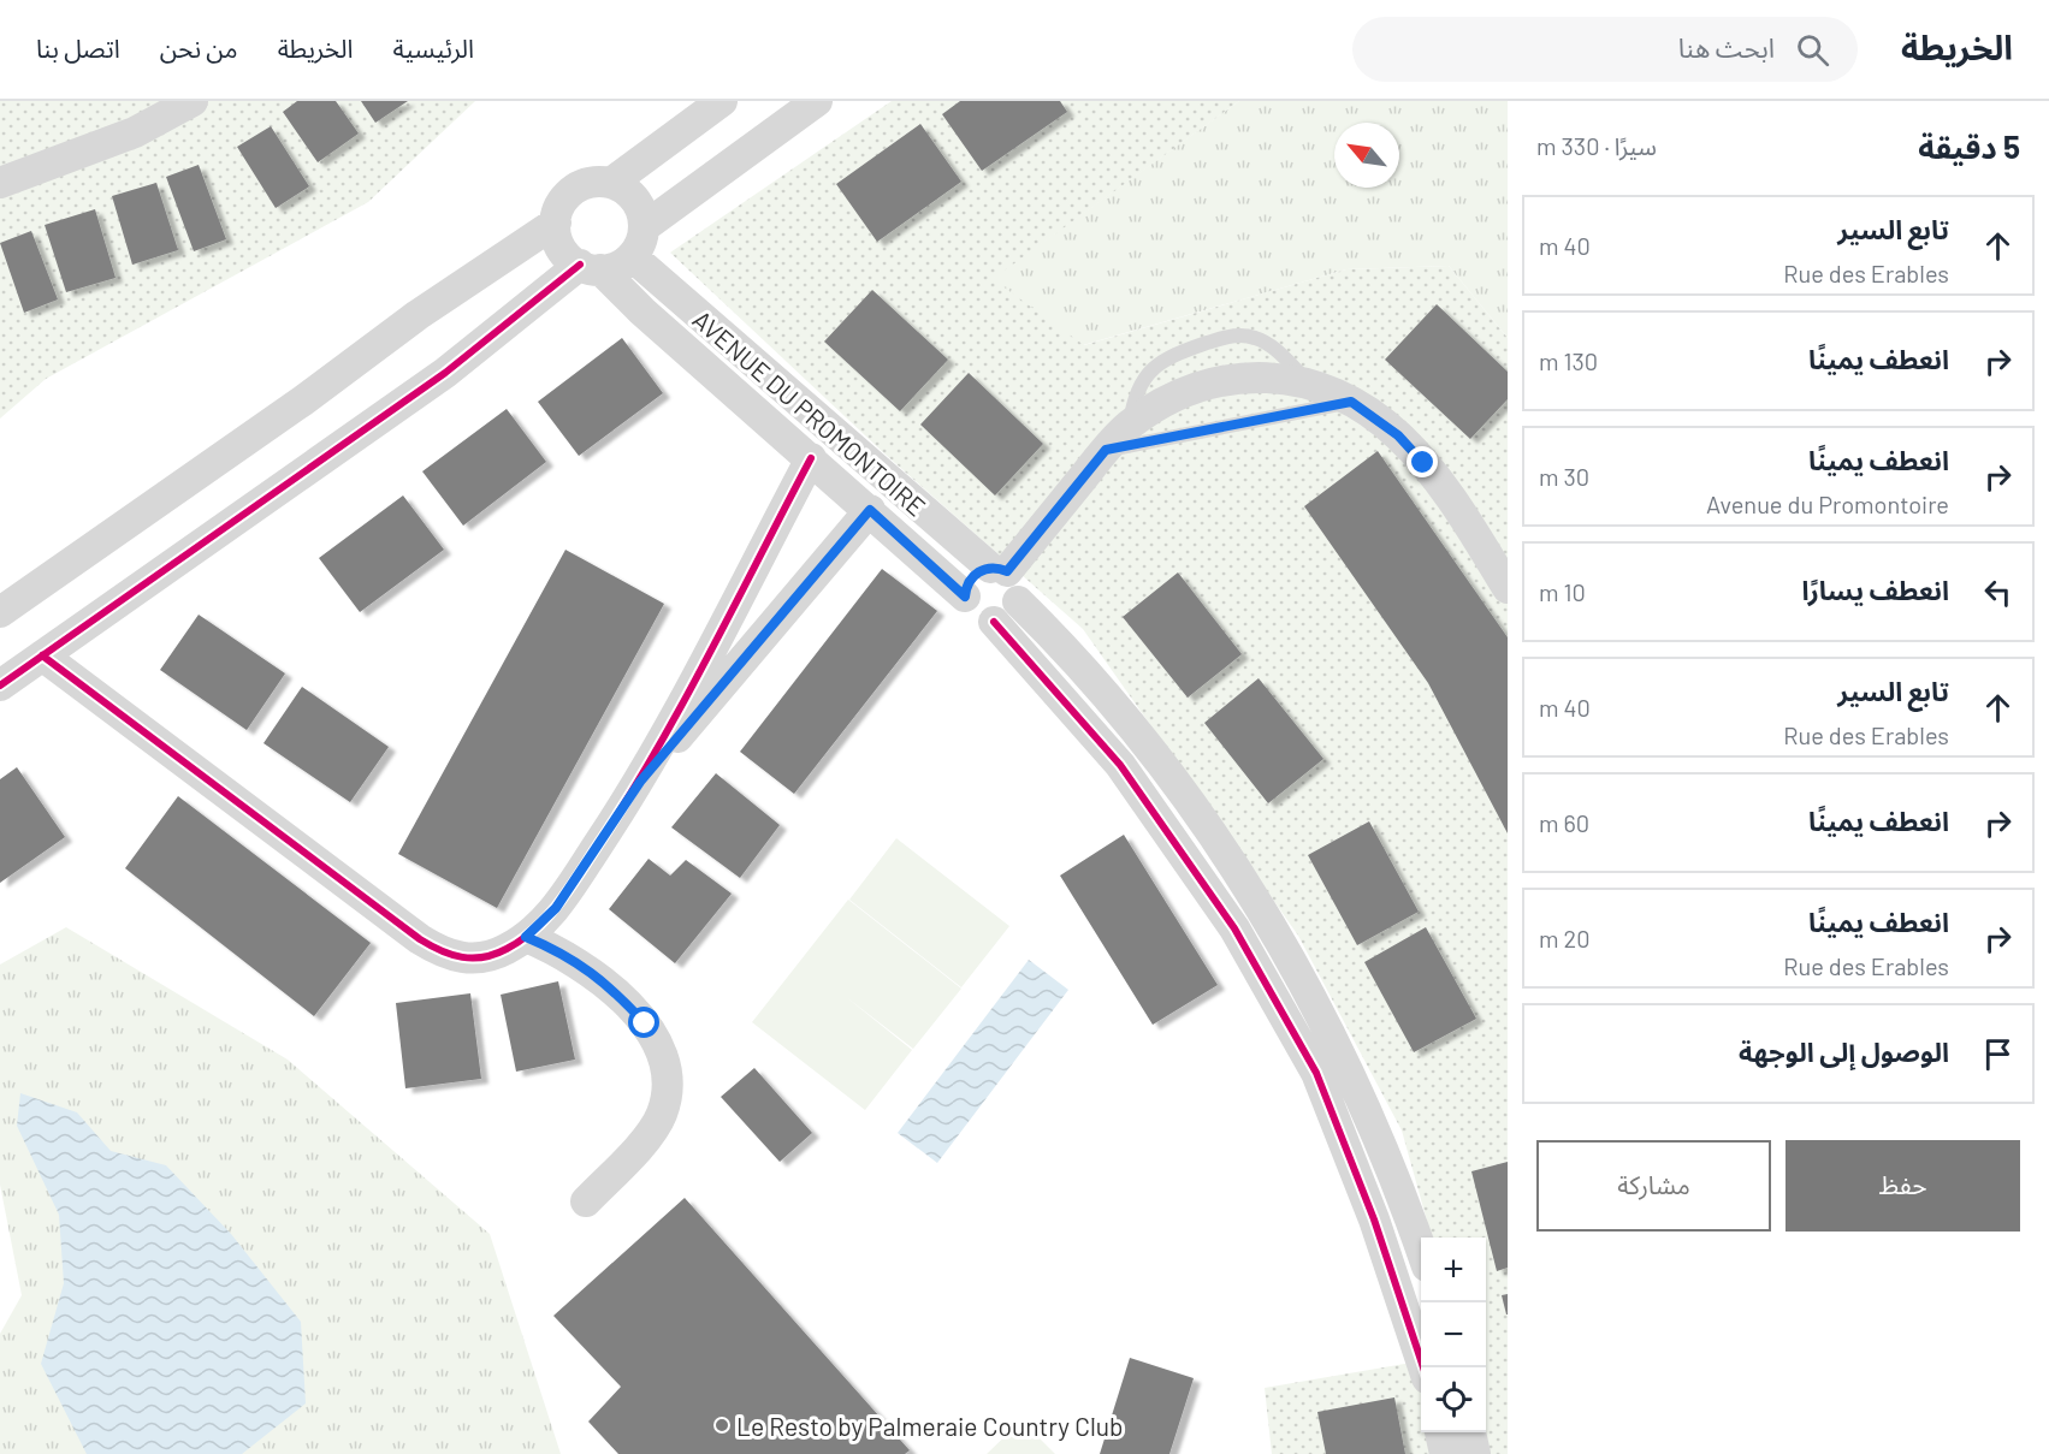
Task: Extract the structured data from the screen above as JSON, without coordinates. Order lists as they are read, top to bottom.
{
  "streets": {
    "street": ["AVENUE DU PROMONTOIRE"]
  },
  "places": ["Le Resto by Palmeraie Country Club"],
  "north": "top left",
  "page": {
    "header": "الخريطة",
    "search": "ابحث هنا",
    "nav": [
      "الرئيسية",
      "الخريطة",
      "من نحن",
      "اتصل بنا"
    ],
    "heading": ["5 دقيقة", "سيرًا · 330 m"],
    "list": [
      ["تابع السير", "Rue des Erables", "40 m"],
      ["انعطف يمينًا", "130 m"],
      ["انعطف يمينًا", "Avenue du Promontoire", "30 m"],
      ["انعطف يسارًا", "10 m"],
      ["تابع السير", "Rue des Erables", "40 m"],
      ["انعطف يمينًا", "60 m"],
      ["انعطف يمينًا", "Rue des Erables", "20 m"],
      "الوصول إلى الوجهة"
    ],
    "buttons": ["حفظ", "مشاركة"],
    "map_buttons": ["+", "−"]
  }
}
